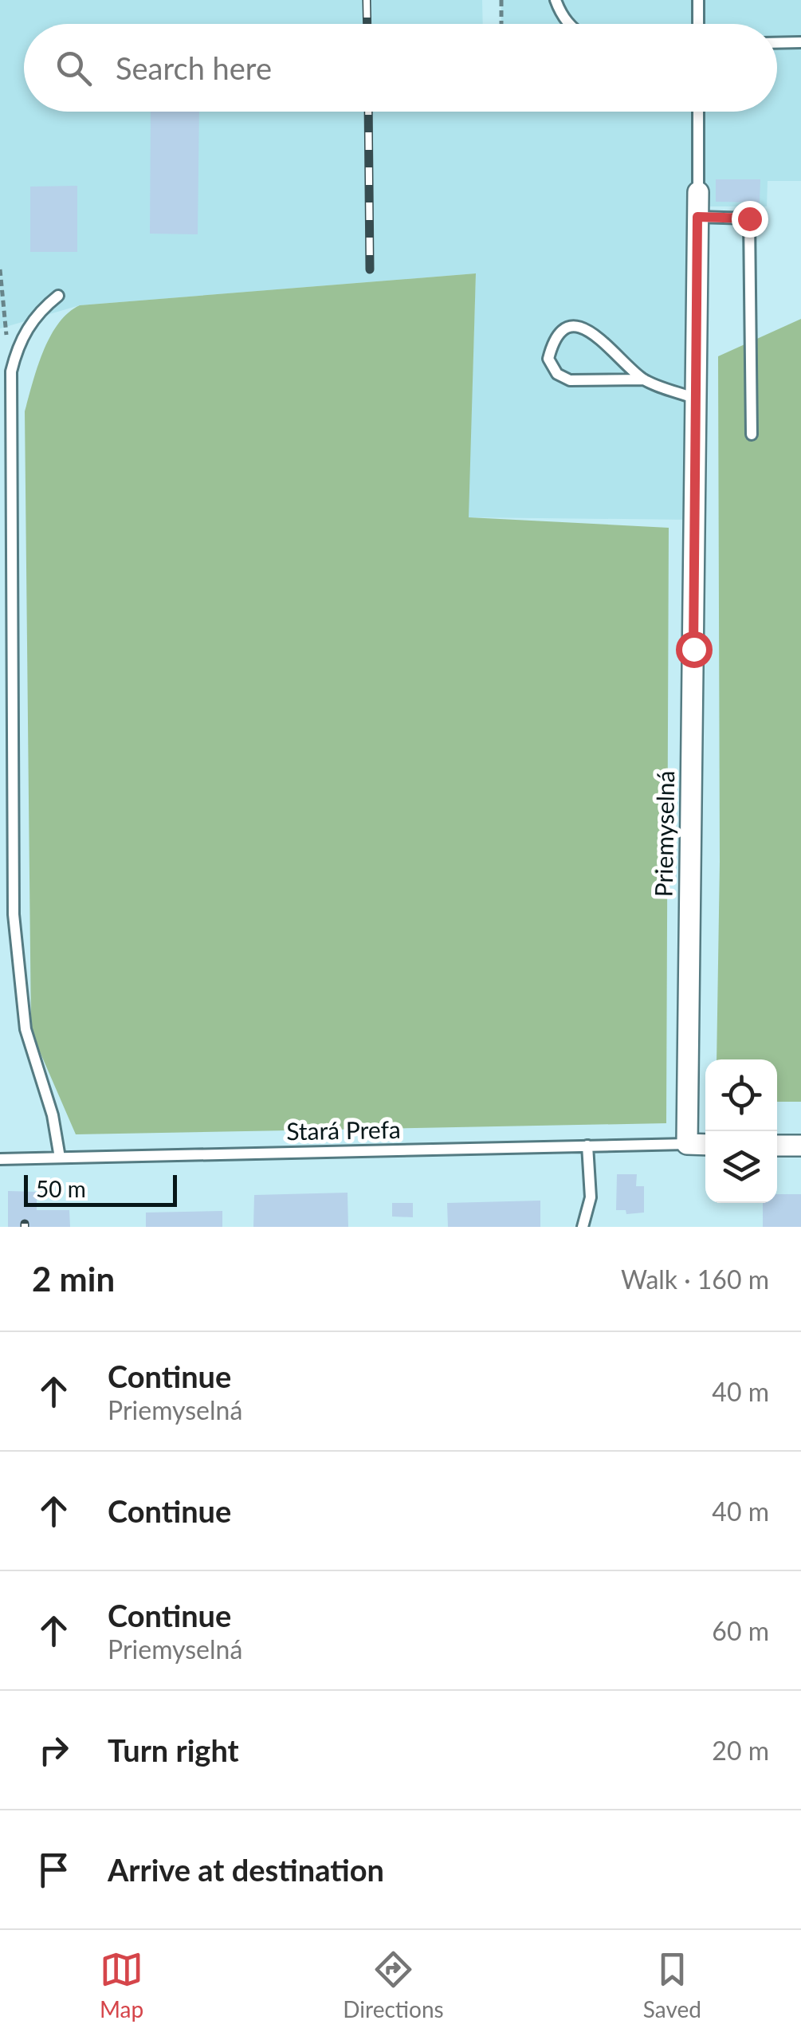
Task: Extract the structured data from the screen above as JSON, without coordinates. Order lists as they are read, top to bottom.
{
  "streets": {
    "street": ["Priemyselná"],
    "lane": ["Stará Prefa"]
  },
  "crossings": [
    ["Priemyselná", "Stará Prefa"]
  ],
  "scale_bar": "50 m",
  "page": {
    "search": "Search here",
    "scale": "50 m",
    "heading": ["2 min", "Walk · 160 m"],
    "list": [
      ["Continue", "Priemyselná", "40 m"],
      ["Continue", "40 m"],
      ["Continue", "Priemyselná", "60 m"],
      ["Turn right", "20 m"],
      "Arrive at destination"
    ],
    "nav": ["Map", "Directions", "Saved"]
  }
}
